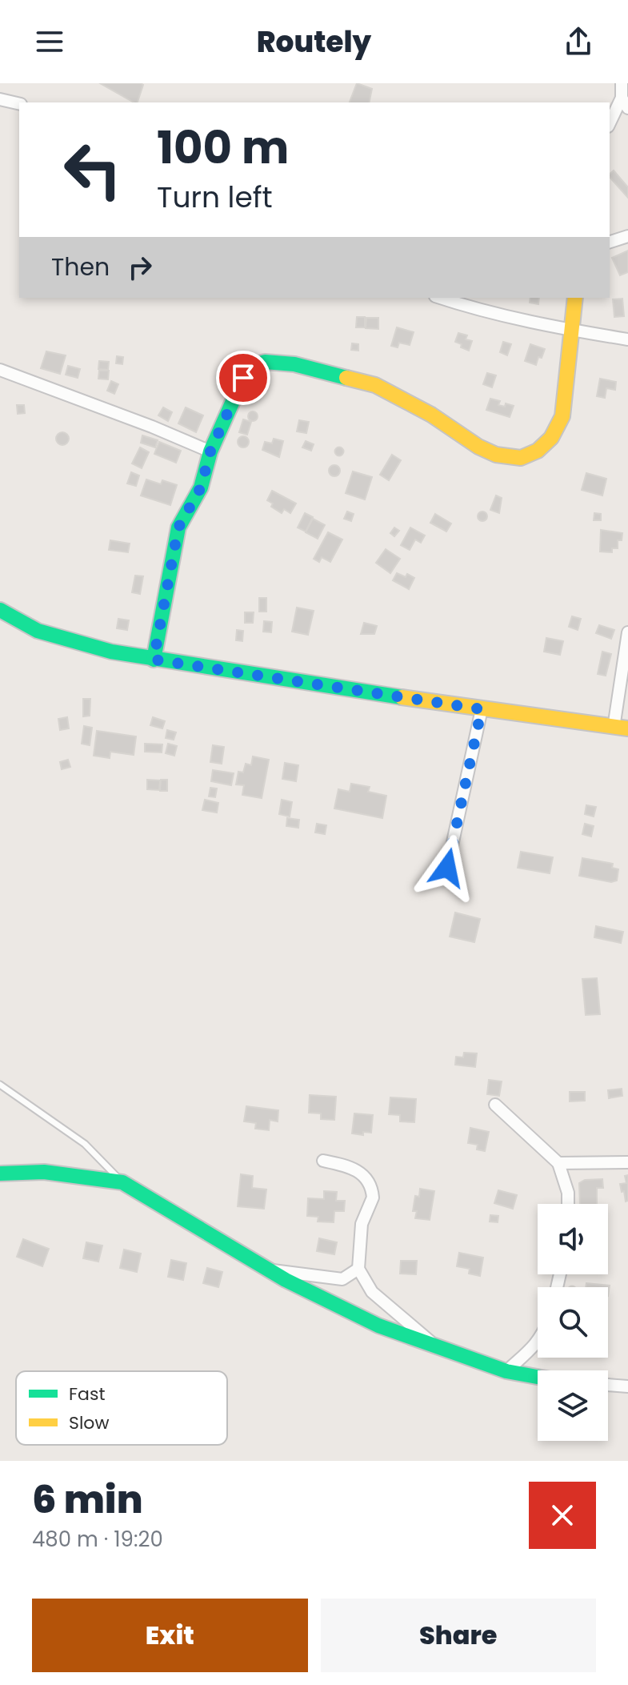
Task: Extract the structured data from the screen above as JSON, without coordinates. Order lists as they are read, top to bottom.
{
  "legend": ["Fast", "Slow"],
  "page": {
    "header": "Routely",
    "turn": ["100 m", "Turn left"],
    "then": "Then",
    "heading": ["6 min", "480 m · 19:20"],
    "buttons": ["Exit", "Share"]
  }
}
